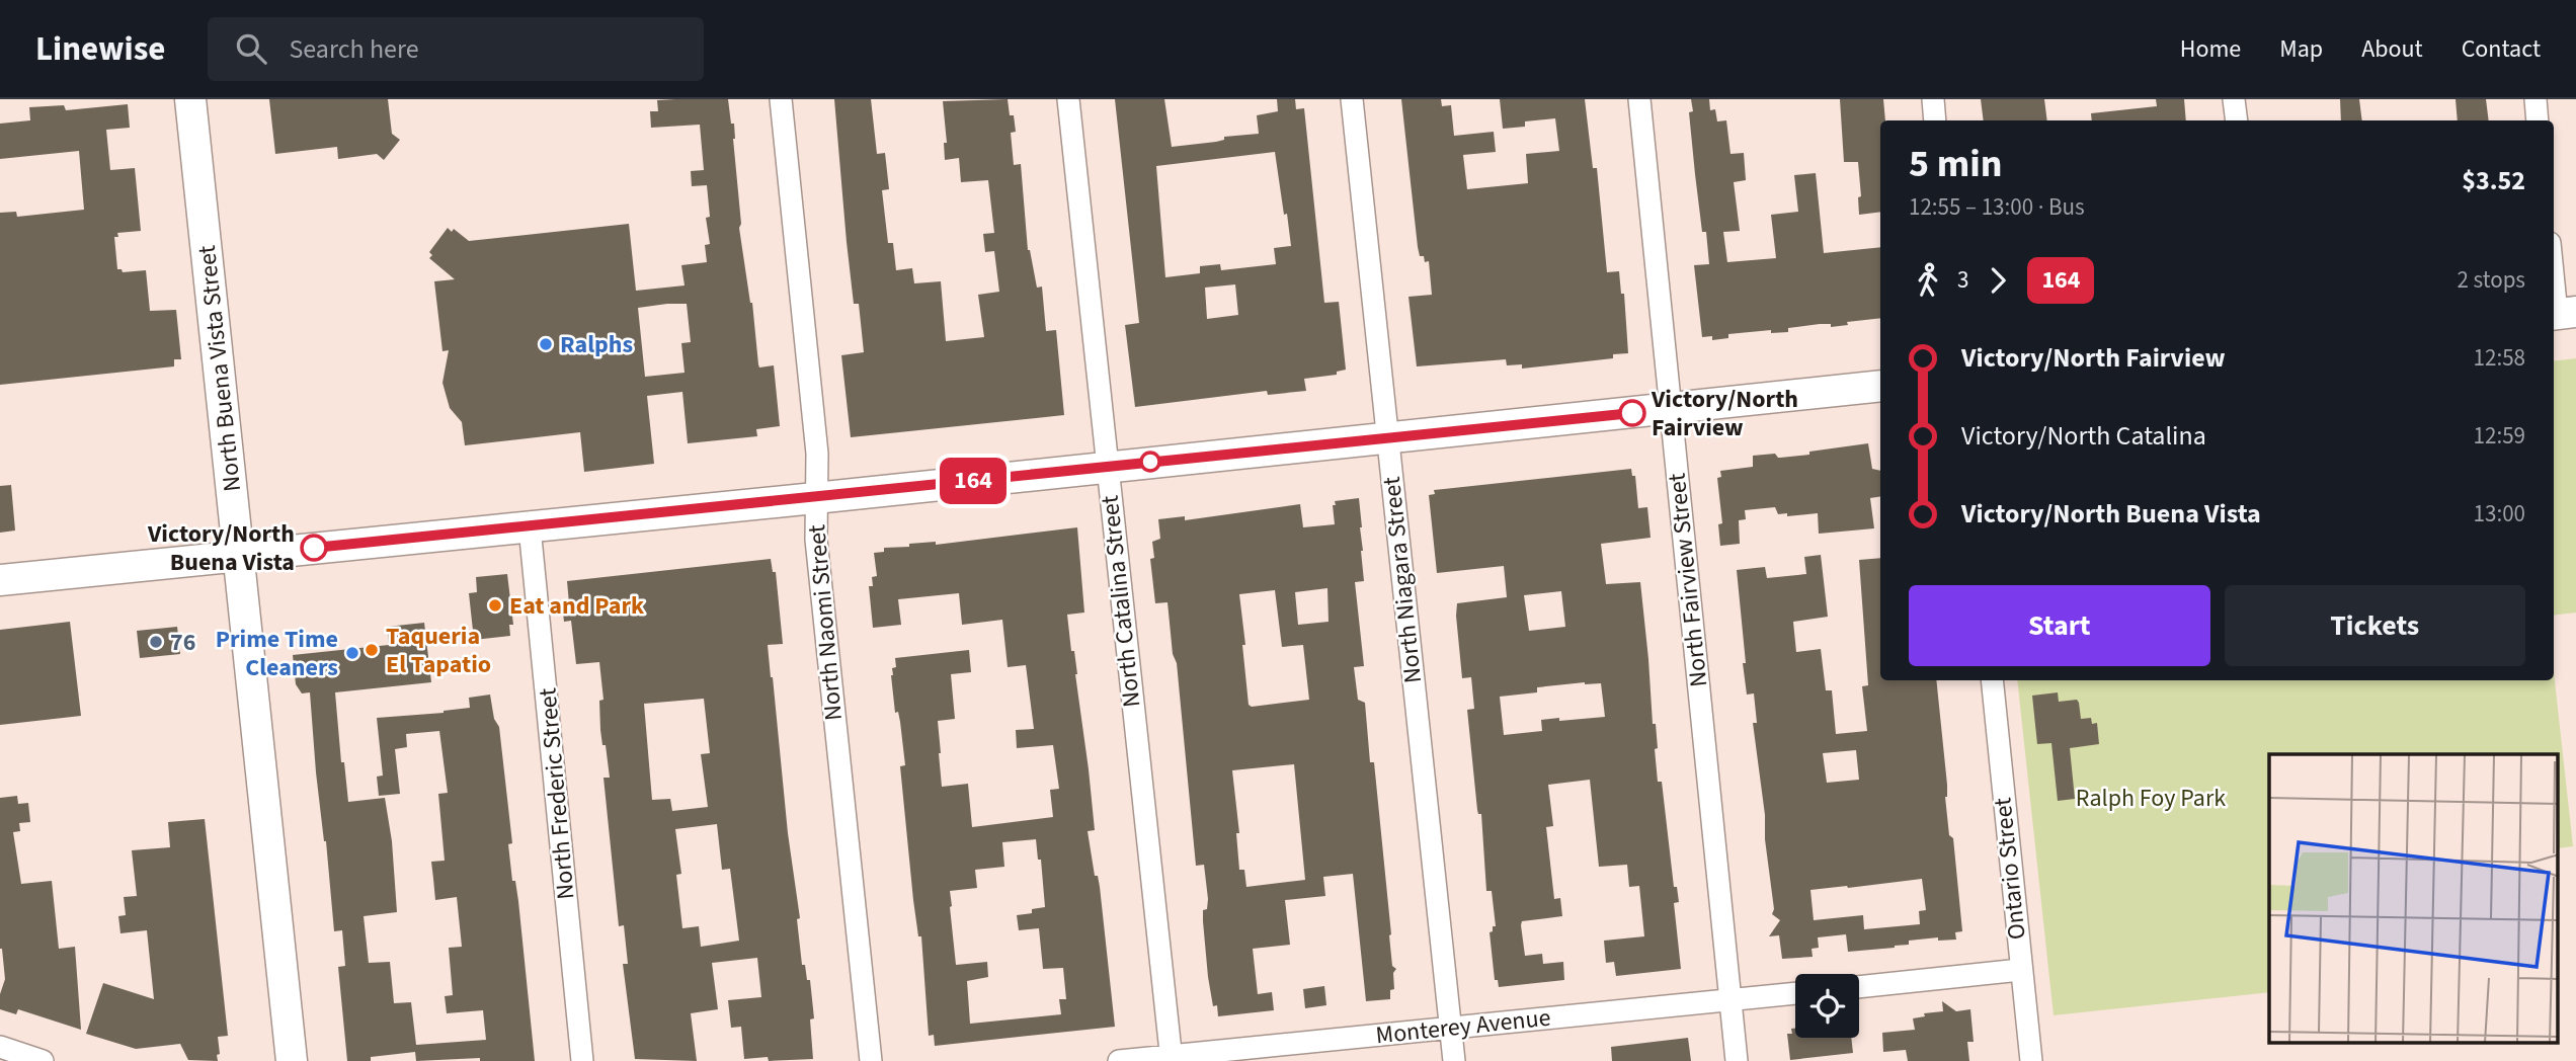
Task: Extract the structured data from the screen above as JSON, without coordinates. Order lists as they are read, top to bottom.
{
  "streets": {
    "main road": ["North Buena Vista Street"],
    "street": [
      "North Niagara Street",
      "North Fairview Street",
      "North Catalina Street",
      "North Naomi Street",
      "North Frederic Street",
      "Ontario Street",
      "Monterey Avenue"
    ]
  },
  "crossings": [
    ["North Niagara Street", "Monterey Avenue"],
    ["North Fairview Street", "Monterey Avenue"],
    ["North Catalina Street", "Monterey Avenue"]
  ],
  "parks": ["Ralph Foy Park"],
  "places": [
    "Ralphs",
    "Victory/North Fairview",
    "Victory/North Buena Vista",
    "Eat and Park",
    "76",
    "Taqueria El Tapatio",
    "Prime Time Cleaners"
  ],
  "lines": ["bus line 164"],
  "page": {
    "header": "Linewise",
    "search": "Search here",
    "nav": [
      "Home",
      "Map",
      "About",
      "Contact"
    ],
    "on_map": "164",
    "heading": ["5 min", "12:55 – 13:00 · Bus", "$3.52"],
    "legs": ["3", "164", "2 stops"],
    "list": [
      {
        "name": "Victory/North Fairview",
        "value": "12:58"
      },
      {
        "name": "Victory/North Catalina",
        "value": "12:59"
      },
      {
        "name": "Victory/North Buena Vista",
        "value": "13:00"
      }
    ],
    "buttons": ["Start", "Tickets"]
  }
}
